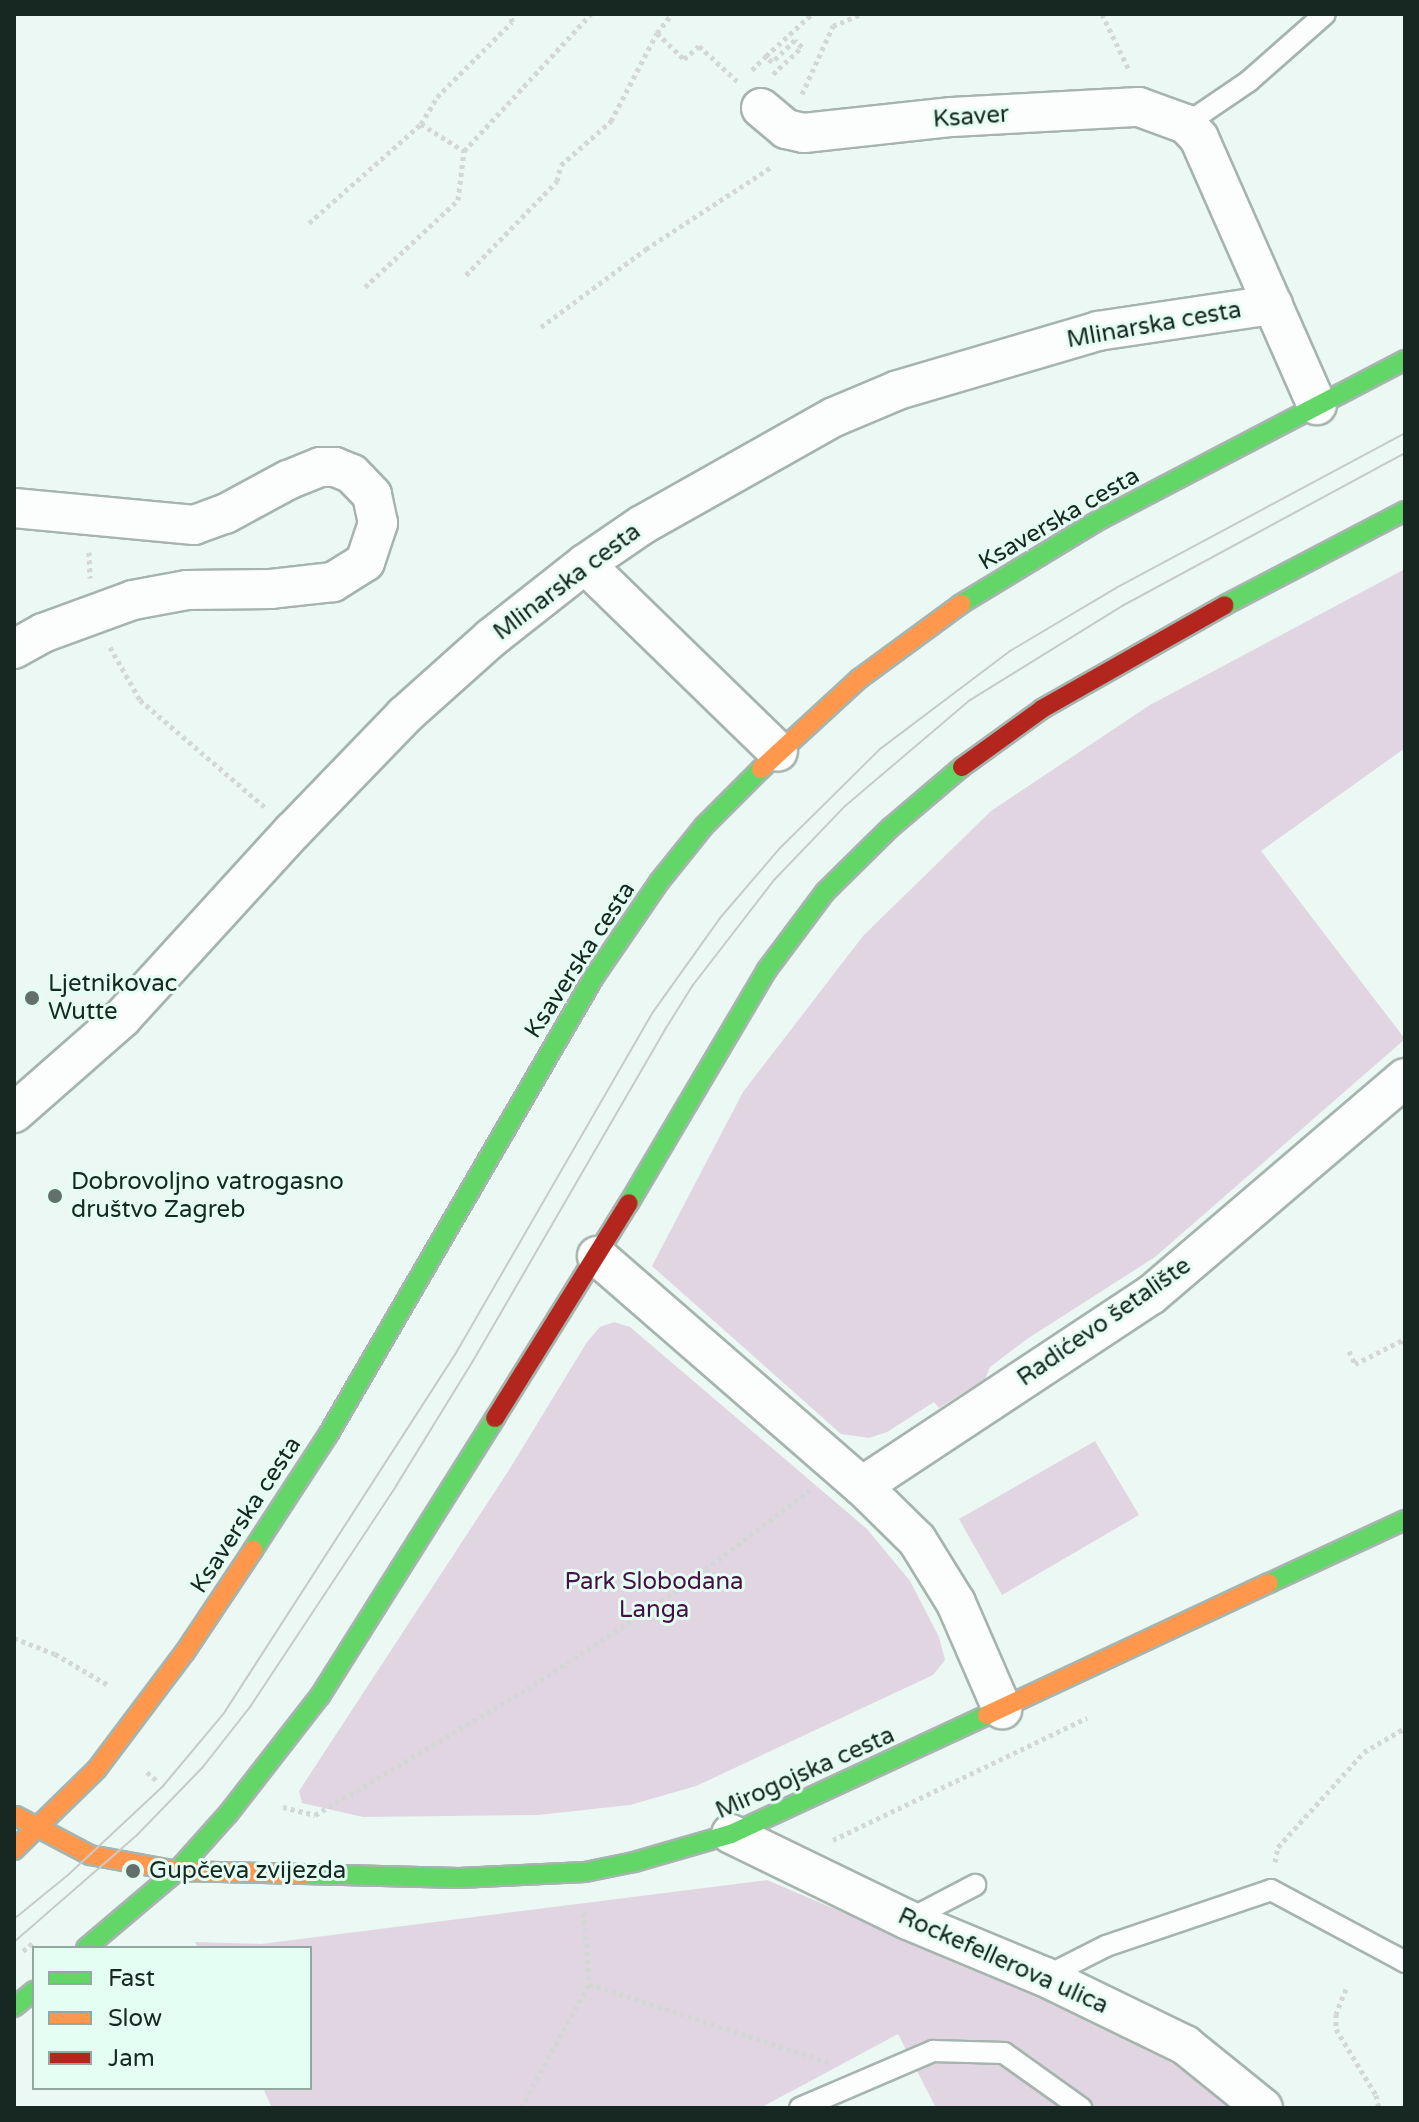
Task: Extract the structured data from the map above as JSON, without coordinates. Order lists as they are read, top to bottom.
{
  "streets": {
    "main road": ["Ksaverska cesta", "Mirogojska cesta"],
    "street": [
      "Ksaver",
      "Mlinarska cesta",
      "Radićevo šetalište",
      "Rockefellerova ulica"
    ]
  },
  "crossings": [
    ["Ksaver", "Mlinarska cesta"],
    ["Mlinarska cesta", "Ksaverska cesta"],
    ["Mirogojska cesta", "Rockefellerova ulica"]
  ],
  "parks": ["Park Slobodana Langa"],
  "places": ["Ljetnikovac Wutte", "Dobrovoljno vatrogasno društvo Zagreb", "Gupčeva zvijezda"],
  "legend": ["Fast", "Slow", "Jam"]
}
